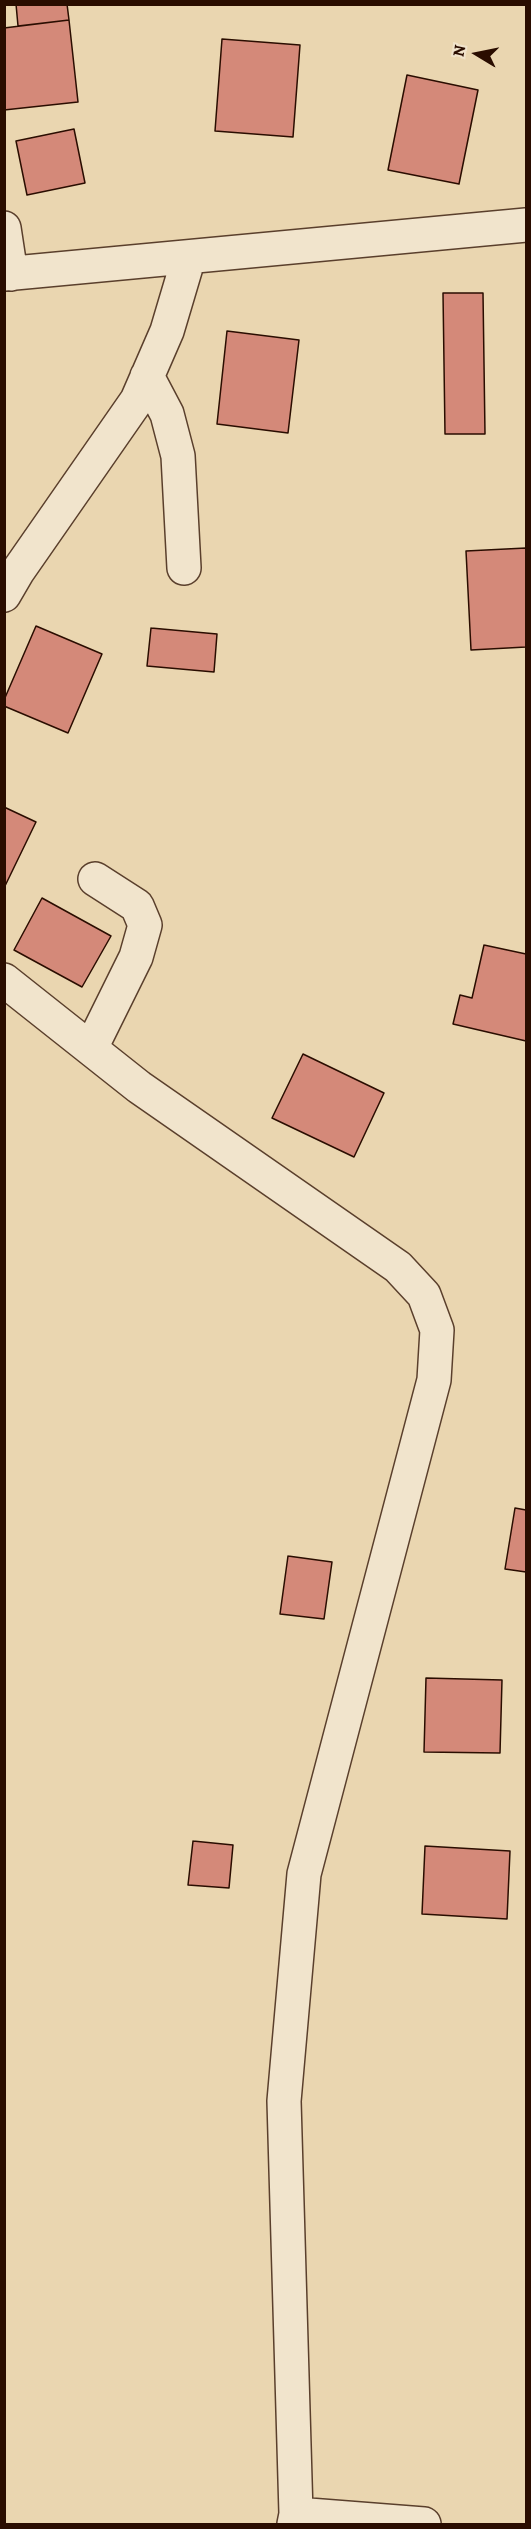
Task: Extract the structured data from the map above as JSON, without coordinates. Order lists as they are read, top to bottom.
{
  "north": "left"
}
